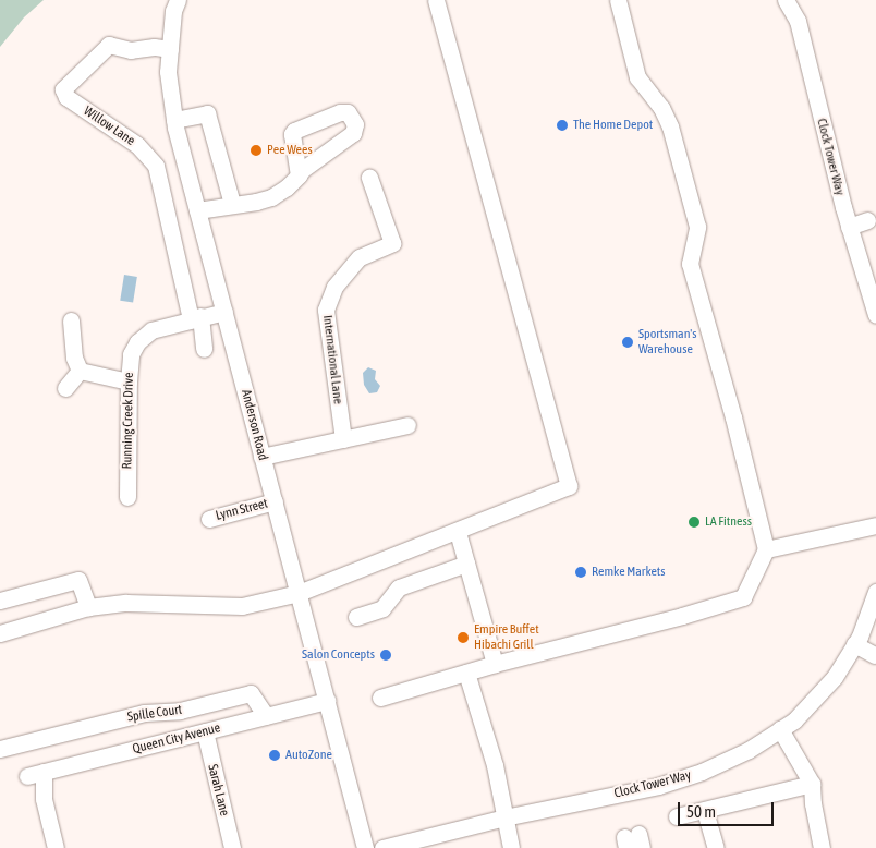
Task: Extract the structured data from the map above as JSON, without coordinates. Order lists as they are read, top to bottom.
{
  "streets": {
    "street": [
      "Willow Lane",
      "Clock Tower Way",
      "International Lane",
      "Running Creek Drive",
      "Anderson Road",
      "Lynn Street",
      "Spille Court",
      "Queen City Avenue",
      "Sarah Lane"
    ]
  },
  "crossings": [
    ["Willow Lane", "Running Creek Drive"],
    ["Willow Lane", "Anderson Road"],
    ["Running Creek Drive", "Anderson Road"],
    ["Anderson Road", "Lynn Street"],
    ["Anderson Road", "Queen City Avenue"],
    ["Spille Court", "Queen City Avenue"],
    ["Queen City Avenue", "Sarah Lane"]
  ],
  "places": [
    "The Home Depot",
    "Pee Wees",
    "Sportsman's Warehouse",
    "LA Fitness",
    "Remke Markets",
    "Empire Buffet Hibachi Grill",
    "Salon Concepts",
    "AutoZone"
  ],
  "scale_bar": "50 m"
}
